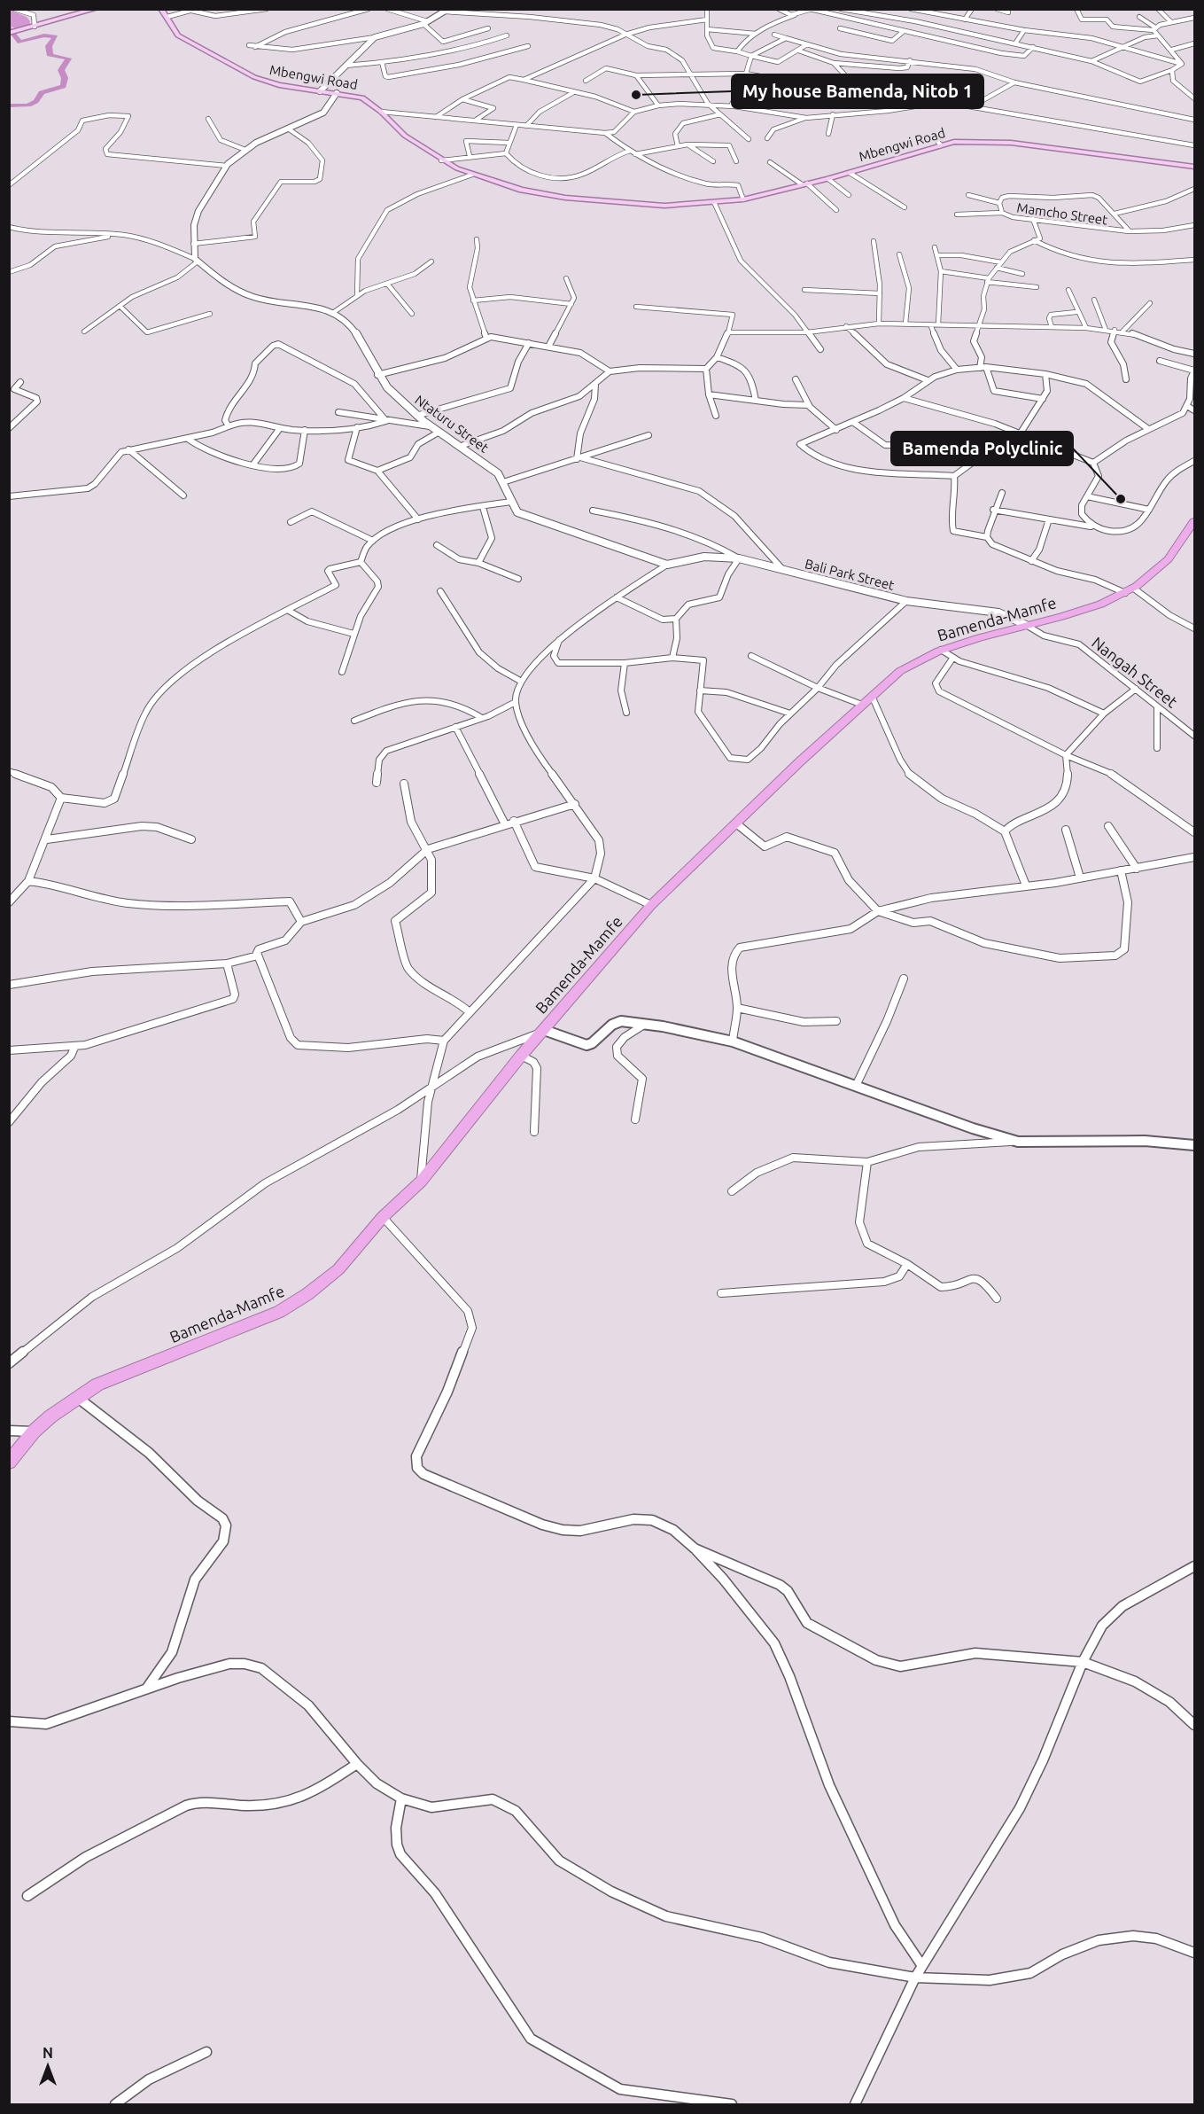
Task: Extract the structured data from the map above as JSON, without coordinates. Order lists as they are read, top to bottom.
{
  "streets": {
    "highway": ["Bamenda-Mamfe"],
    "main road": ["Mbengwi Road"],
    "street": [
      "Mamcho Street",
      "Ntaturu Street",
      "Bali Park Street",
      "Nangah Street"
    ]
  },
  "crossings": [
    ["Bali Park Street", "Bamenda-Mamfe"],
    ["Bali Park Street", "Nangah Street"],
    ["Bamenda-Mamfe", "Nangah Street"]
  ],
  "places": ["My house Bamenda, Nitob 1", "Bamenda Polyclinic"],
  "north": "top"
}
